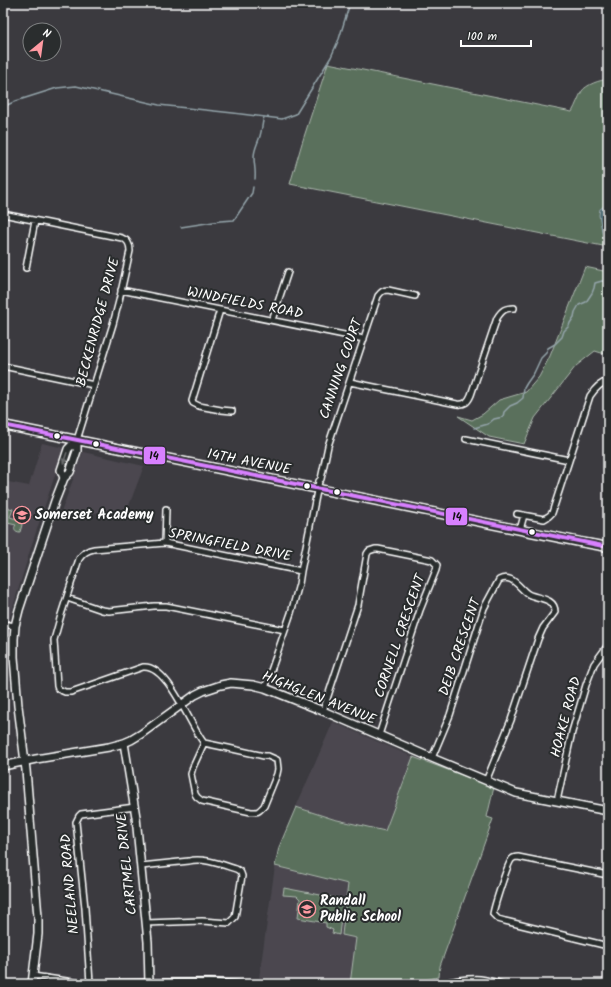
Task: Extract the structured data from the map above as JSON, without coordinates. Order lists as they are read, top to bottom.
{
  "streets": {
    "main road": ["14TH AVENUE"],
    "street": [
      "WINDFIELDS ROAD",
      "BECKENRIDGE DRIVE",
      "CANNING COURT",
      "SPRINGFIELD DRIVE",
      "CORNELL CRESCENT",
      "DEIB CRESCENT",
      "HIGHGLEN AVENUE",
      "HOAKE ROAD",
      "CARTMEL DRIVE",
      "NEELAND ROAD"
    ]
  },
  "crossings": [
    ["WINDFIELDS ROAD", "BECKENRIDGE DRIVE"],
    ["WINDFIELDS ROAD", "CANNING COURT"],
    ["BECKENRIDGE DRIVE", "14TH AVENUE"],
    ["CANNING COURT", "14TH AVENUE"],
    ["CANNING COURT", "SPRINGFIELD DRIVE"],
    ["CANNING COURT", "HIGHGLEN AVENUE"],
    ["SPRINGFIELD DRIVE", "HIGHGLEN AVENUE"],
    ["CORNELL CRESCENT", "HIGHGLEN AVENUE"],
    ["DEIB CRESCENT", "HIGHGLEN AVENUE"],
    ["HIGHGLEN AVENUE", "HOAKE ROAD"],
    ["HIGHGLEN AVENUE", "CARTMEL DRIVE"],
    ["CARTMEL DRIVE", "NEELAND ROAD"]
  ],
  "places": {
    "school or university": ["Somerset Academy", "Randall Public School"]
  },
  "lines": ["transit line 14"],
  "scale_bar": "100 m",
  "north": "top right"
}
